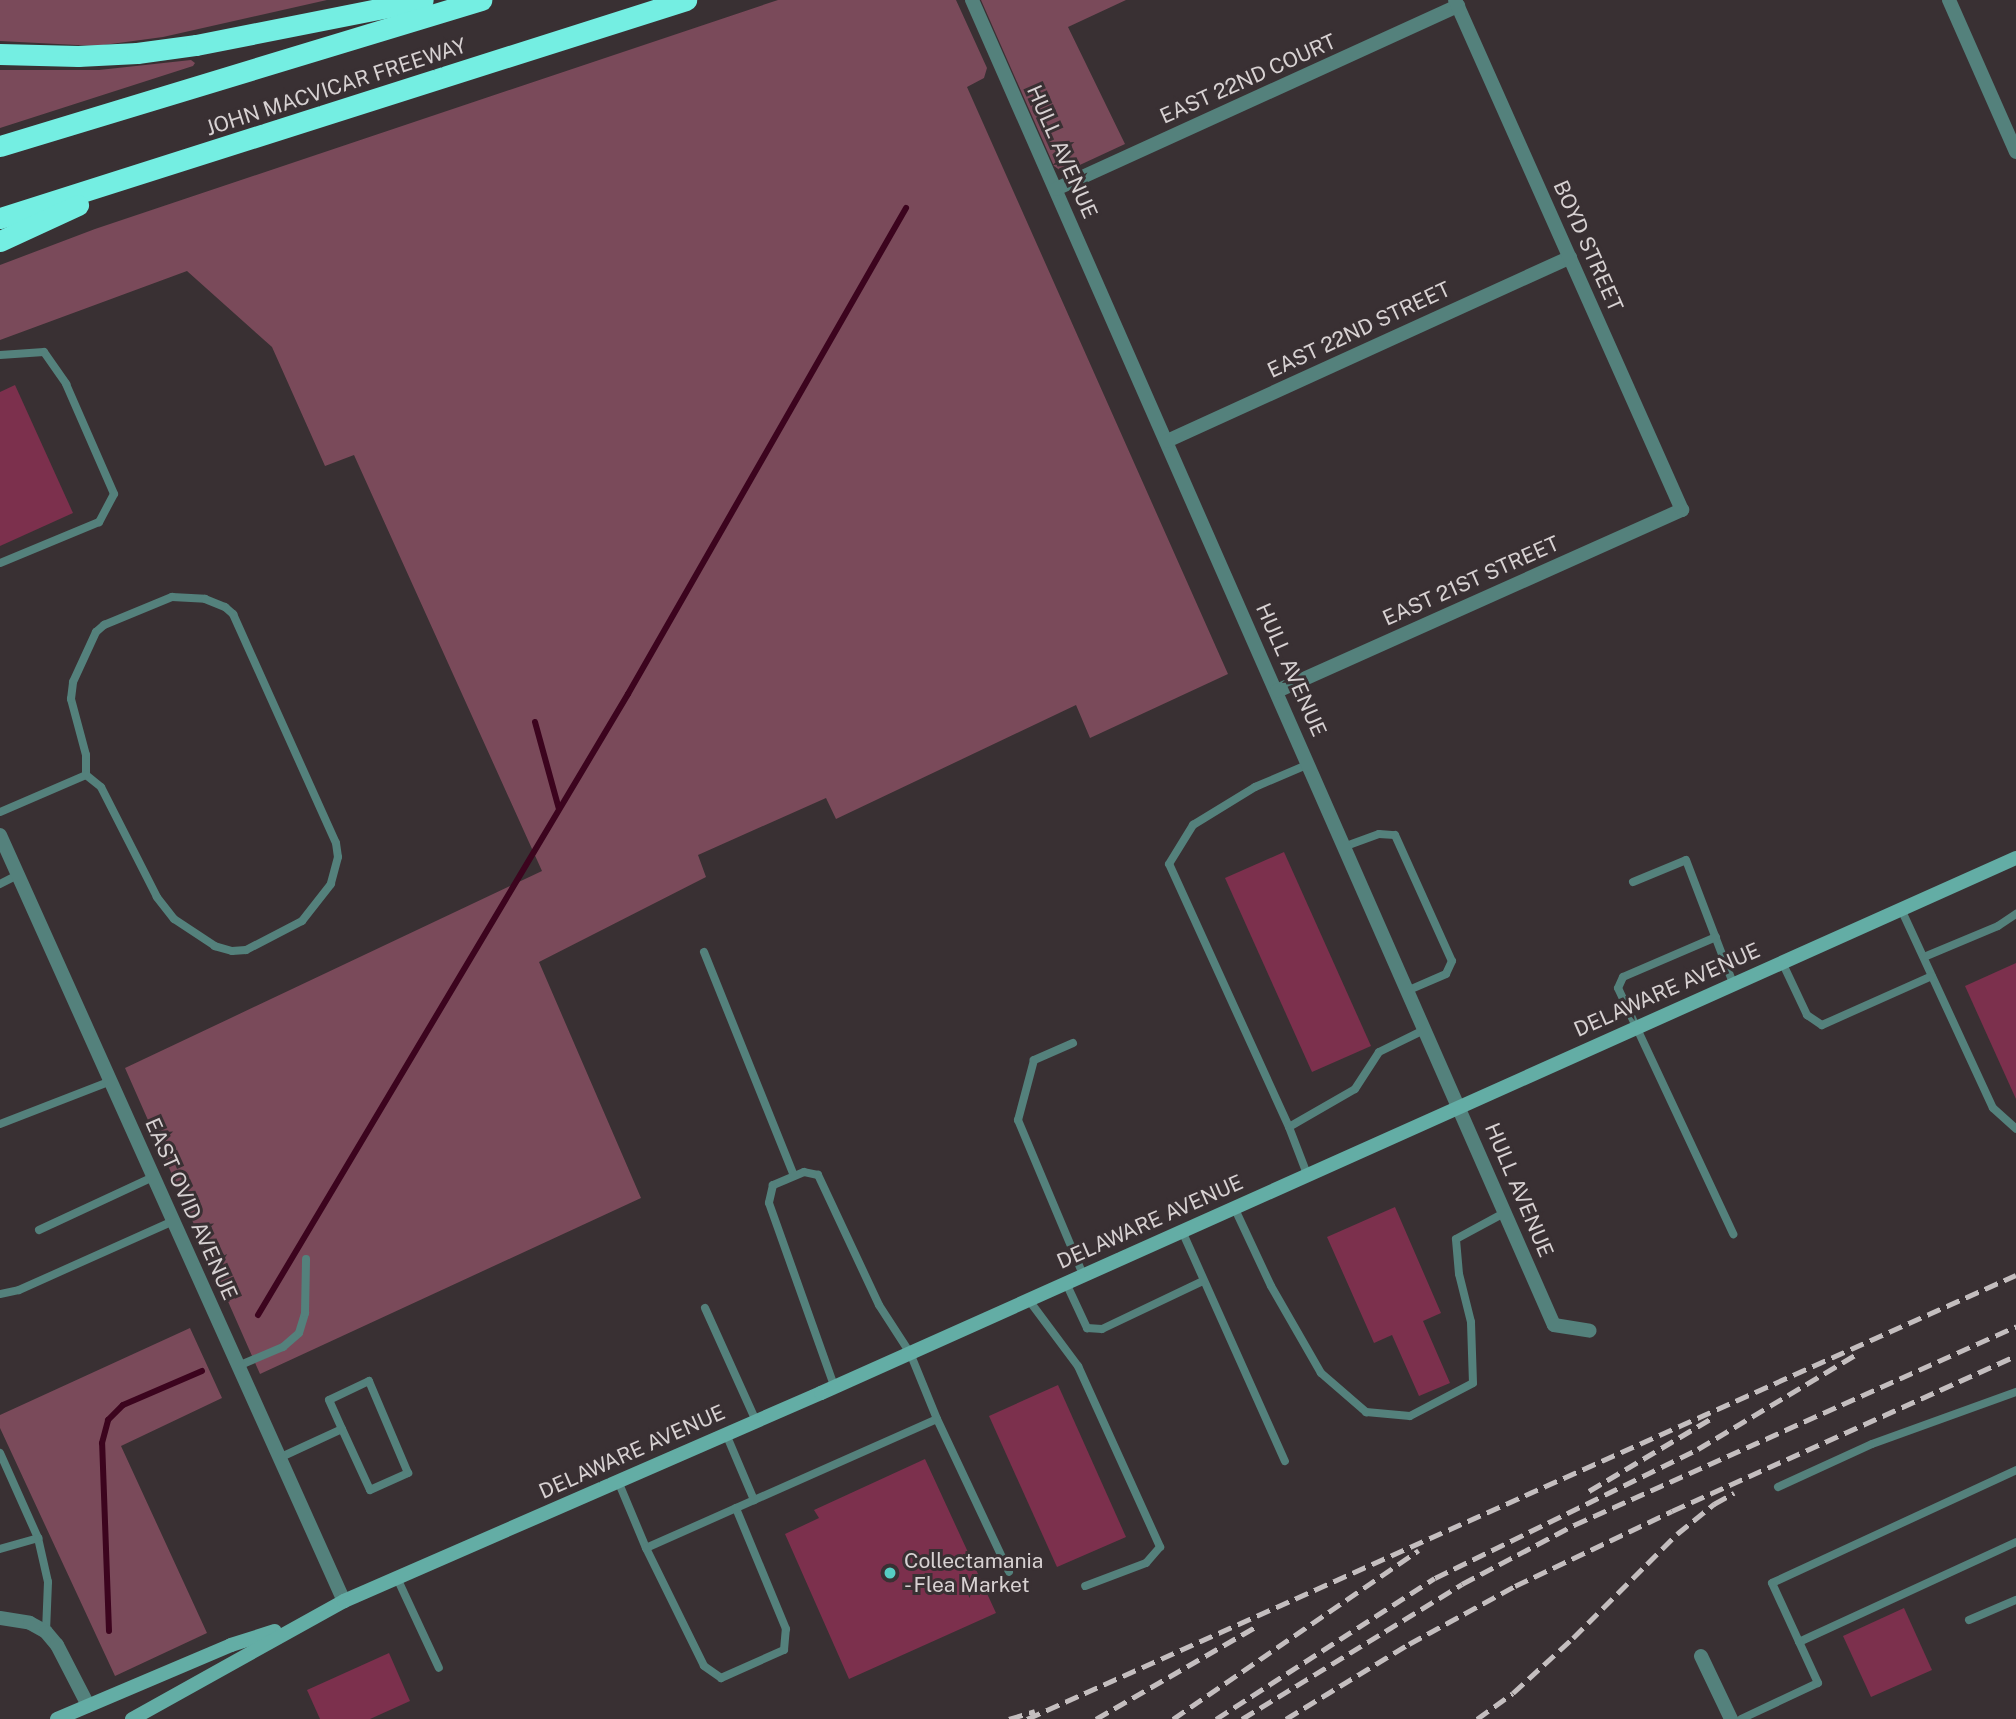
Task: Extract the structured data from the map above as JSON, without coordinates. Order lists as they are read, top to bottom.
{
  "streets": {
    "highway": ["JOHN MACVICAR FREEWAY"],
    "main road": ["DELAWARE AVENUE"],
    "street": [
      "EAST 22ND COURT",
      "HULL AVENUE",
      "BOYD STREET",
      "EAST 22ND STREET",
      "EAST 21ST STREET",
      "EAST OVID AVENUE"
    ]
  },
  "crossings": [
    ["EAST 22ND COURT", "HULL AVENUE"],
    ["EAST 22ND COURT", "BOYD STREET"],
    ["HULL AVENUE", "EAST 22ND STREET"],
    ["HULL AVENUE", "EAST 21ST STREET"],
    ["HULL AVENUE", "DELAWARE AVENUE"],
    ["BOYD STREET", "EAST 22ND STREET"],
    ["BOYD STREET", "EAST 21ST STREET"],
    ["DELAWARE AVENUE", "EAST OVID AVENUE"]
  ],
  "places": ["Collectamania - Flea Market"]
}
